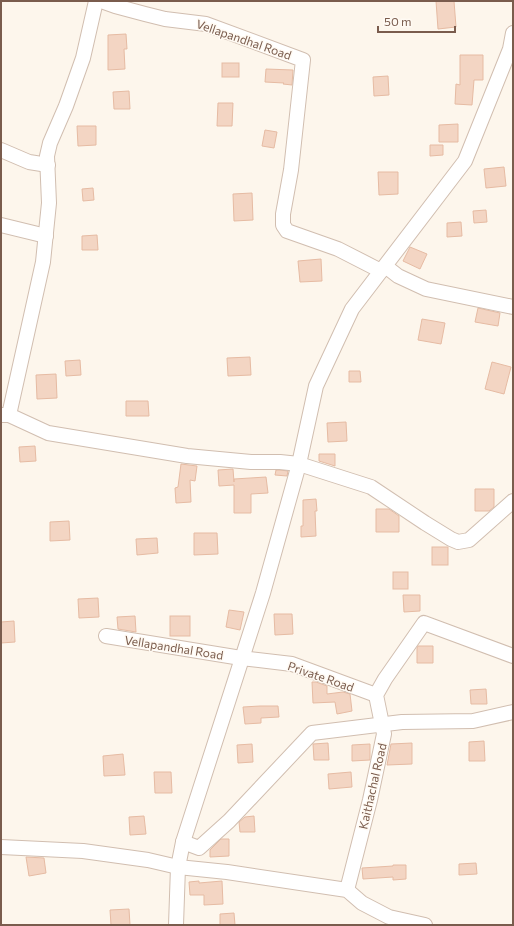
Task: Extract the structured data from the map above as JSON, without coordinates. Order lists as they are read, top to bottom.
{
  "streets": {
    "street": ["Vellapandhal Road", "Private Road", "Kaithachal Road"]
  },
  "crossings": [
    ["Vellapandhal Road", "Private Road"],
    ["Private Road", "Kaithachal Road"]
  ],
  "scale_bar": "50 m"
}
